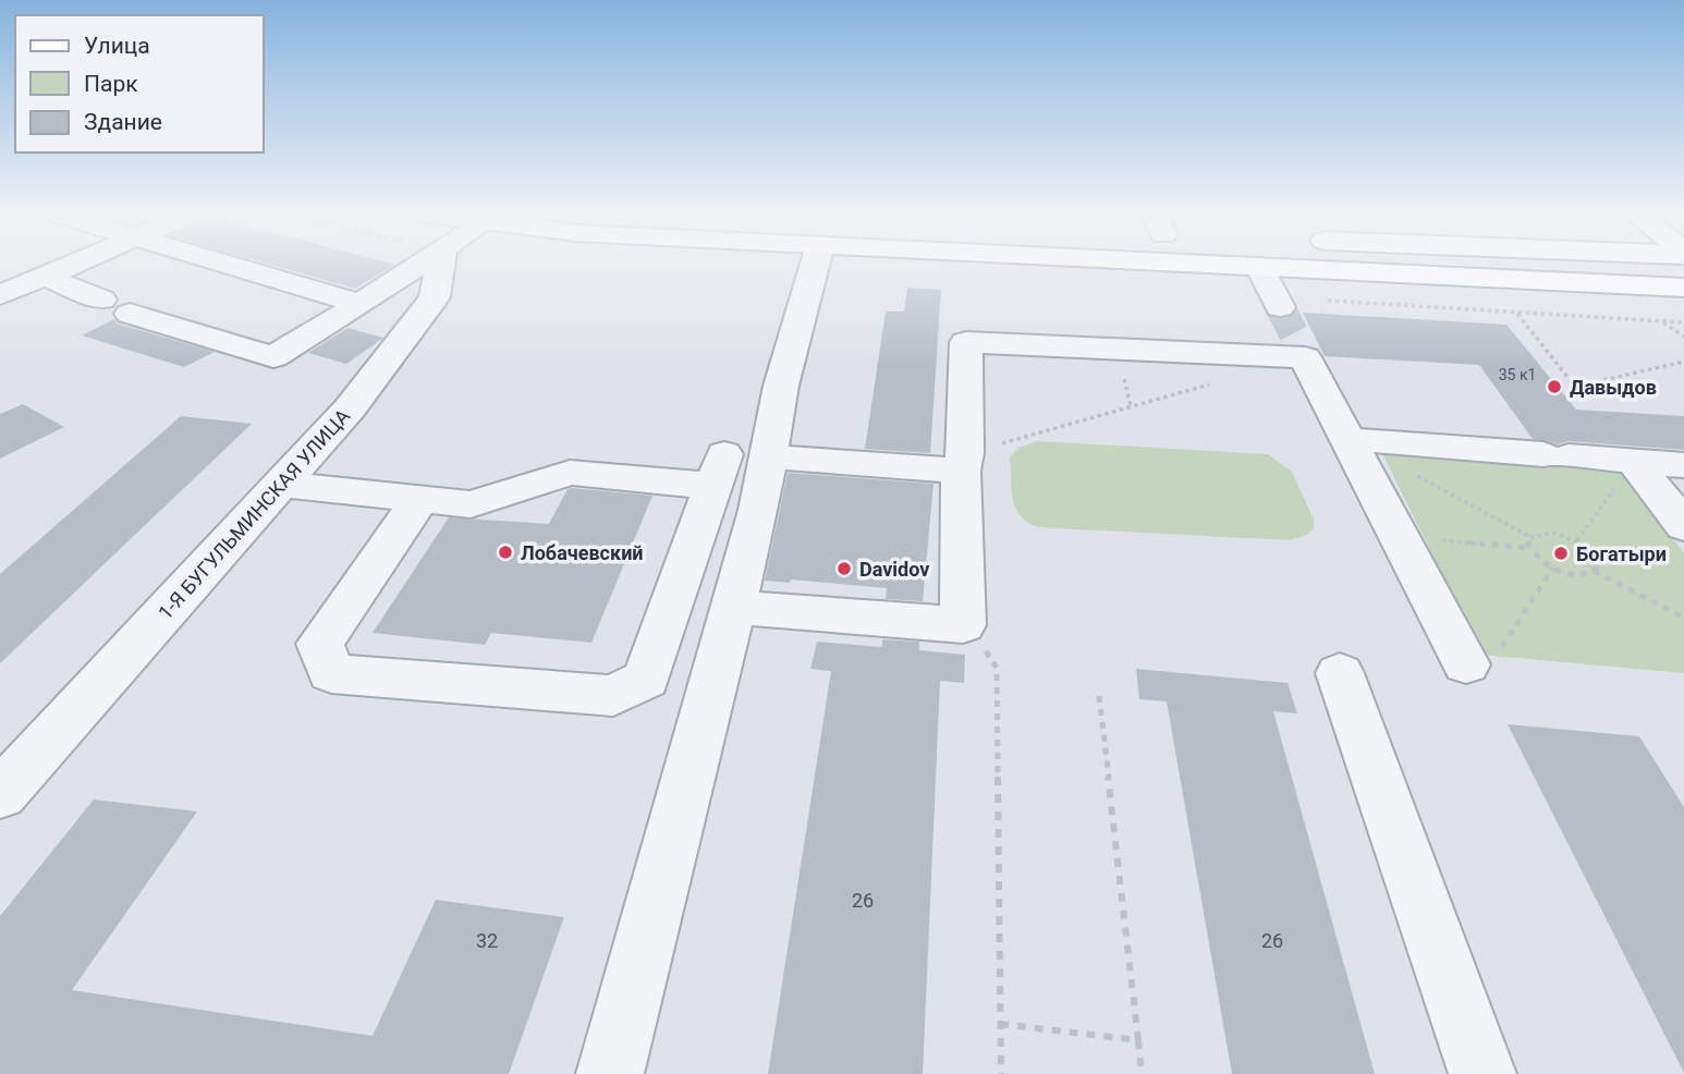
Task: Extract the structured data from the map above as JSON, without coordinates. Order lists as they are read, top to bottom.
{
  "streets": {
    "street": ["1-Я БУГУЛЬМИНСКАЯ УЛИЦА"]
  },
  "places": [
    "Давыдов",
    "Лобачевский",
    "Богатыри",
    "Davidov"
  ],
  "house_numbers": [
    "35 к1",
    "26",
    "32",
    "26"
  ],
  "legend": ["Улица", "Парк", "Здание"]
}
